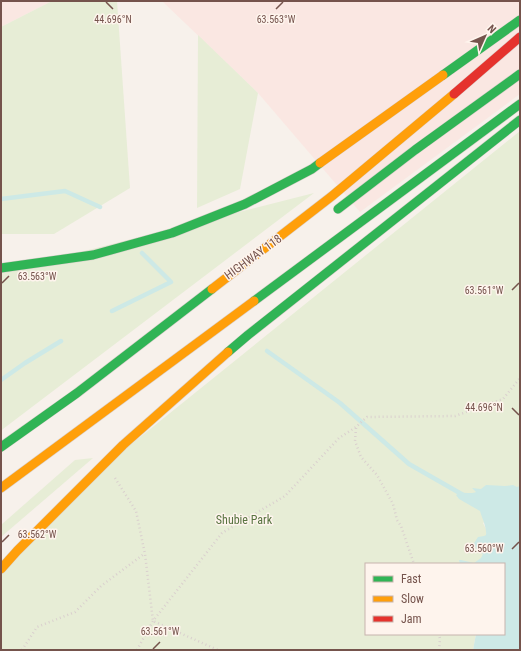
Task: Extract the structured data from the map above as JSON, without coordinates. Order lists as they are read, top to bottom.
{
  "parks": ["Shubie Park"],
  "legend": ["Fast", "Slow", "Jam"],
  "north": "top right",
  "coordinates": [
    "44.696°N",
    "63.563°W",
    "63.561°W",
    "63.562°W",
    "63.560°W"
  ]
}
